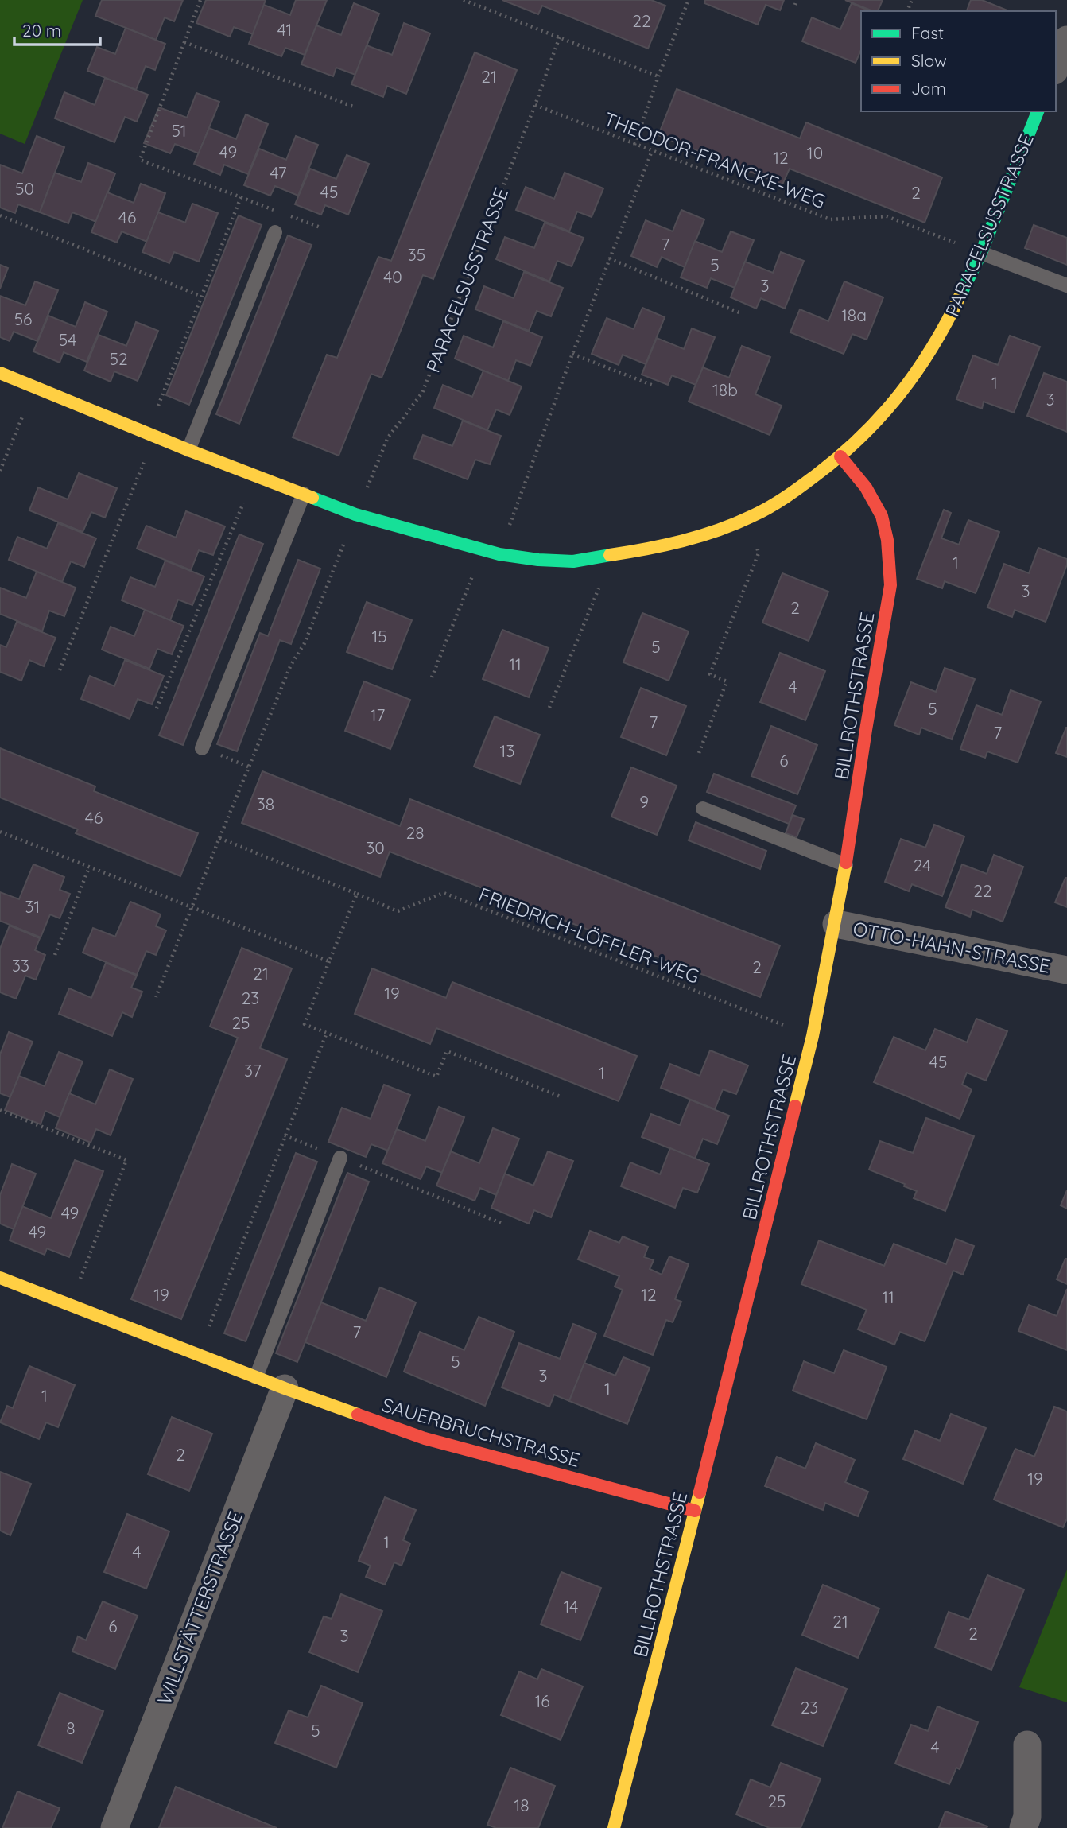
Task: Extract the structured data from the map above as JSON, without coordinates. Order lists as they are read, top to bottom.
{
  "streets": {
    "street": [
      "PARACELSUSSTRASSE",
      "BILLROTHSTRASSE",
      "OTTO-HAHN-STRASSE",
      "SAUERBRUCHSTRASSE",
      "WILLSTÄTTERSTRASSE"
    ],
    "path": ["THEODOR-FRANCKE-WEG", "FRIEDRICH-LÖFFLER-WEG"]
  },
  "crossings": [
    ["THEODOR-FRANCKE-WEG", "PARACELSUSSTRASSE"],
    ["PARACELSUSSTRASSE", "BILLROTHSTRASSE"],
    ["BILLROTHSTRASSE", "FRIEDRICH-LÖFFLER-WEG"],
    ["BILLROTHSTRASSE", "OTTO-HAHN-STRASSE"],
    ["BILLROTHSTRASSE", "SAUERBRUCHSTRASSE"],
    ["SAUERBRUCHSTRASSE", "WILLSTÄTTERSTRASSE"]
  ],
  "house_numbers": [
    "22",
    "41",
    "21",
    "51",
    "49",
    "10",
    "12",
    "47",
    "50",
    "45",
    "2",
    "46",
    "7",
    "35",
    "5",
    "40",
    "3",
    "18a",
    "56",
    "54",
    "52",
    "1",
    "18b",
    "3",
    "1",
    "3",
    "2",
    "15",
    "5",
    "11",
    "4",
    "5",
    "17",
    "7",
    "7",
    "13",
    "6",
    "9",
    "38",
    "46",
    "28",
    "30",
    "24",
    "22",
    "31",
    "33",
    "2",
    "21",
    "19",
    "23",
    "25",
    "45",
    "37",
    "1",
    "49",
    "49",
    "19",
    "12",
    "11",
    "7",
    "5",
    "3",
    "1",
    "1",
    "2",
    "19",
    "1",
    "4",
    "14",
    "21",
    "6",
    "2",
    "3",
    "16",
    "23",
    "8",
    "5",
    "4",
    "25",
    "18"
  ],
  "legend": ["Fast", "Slow", "Jam"],
  "scale_bar": "20 m"
}
